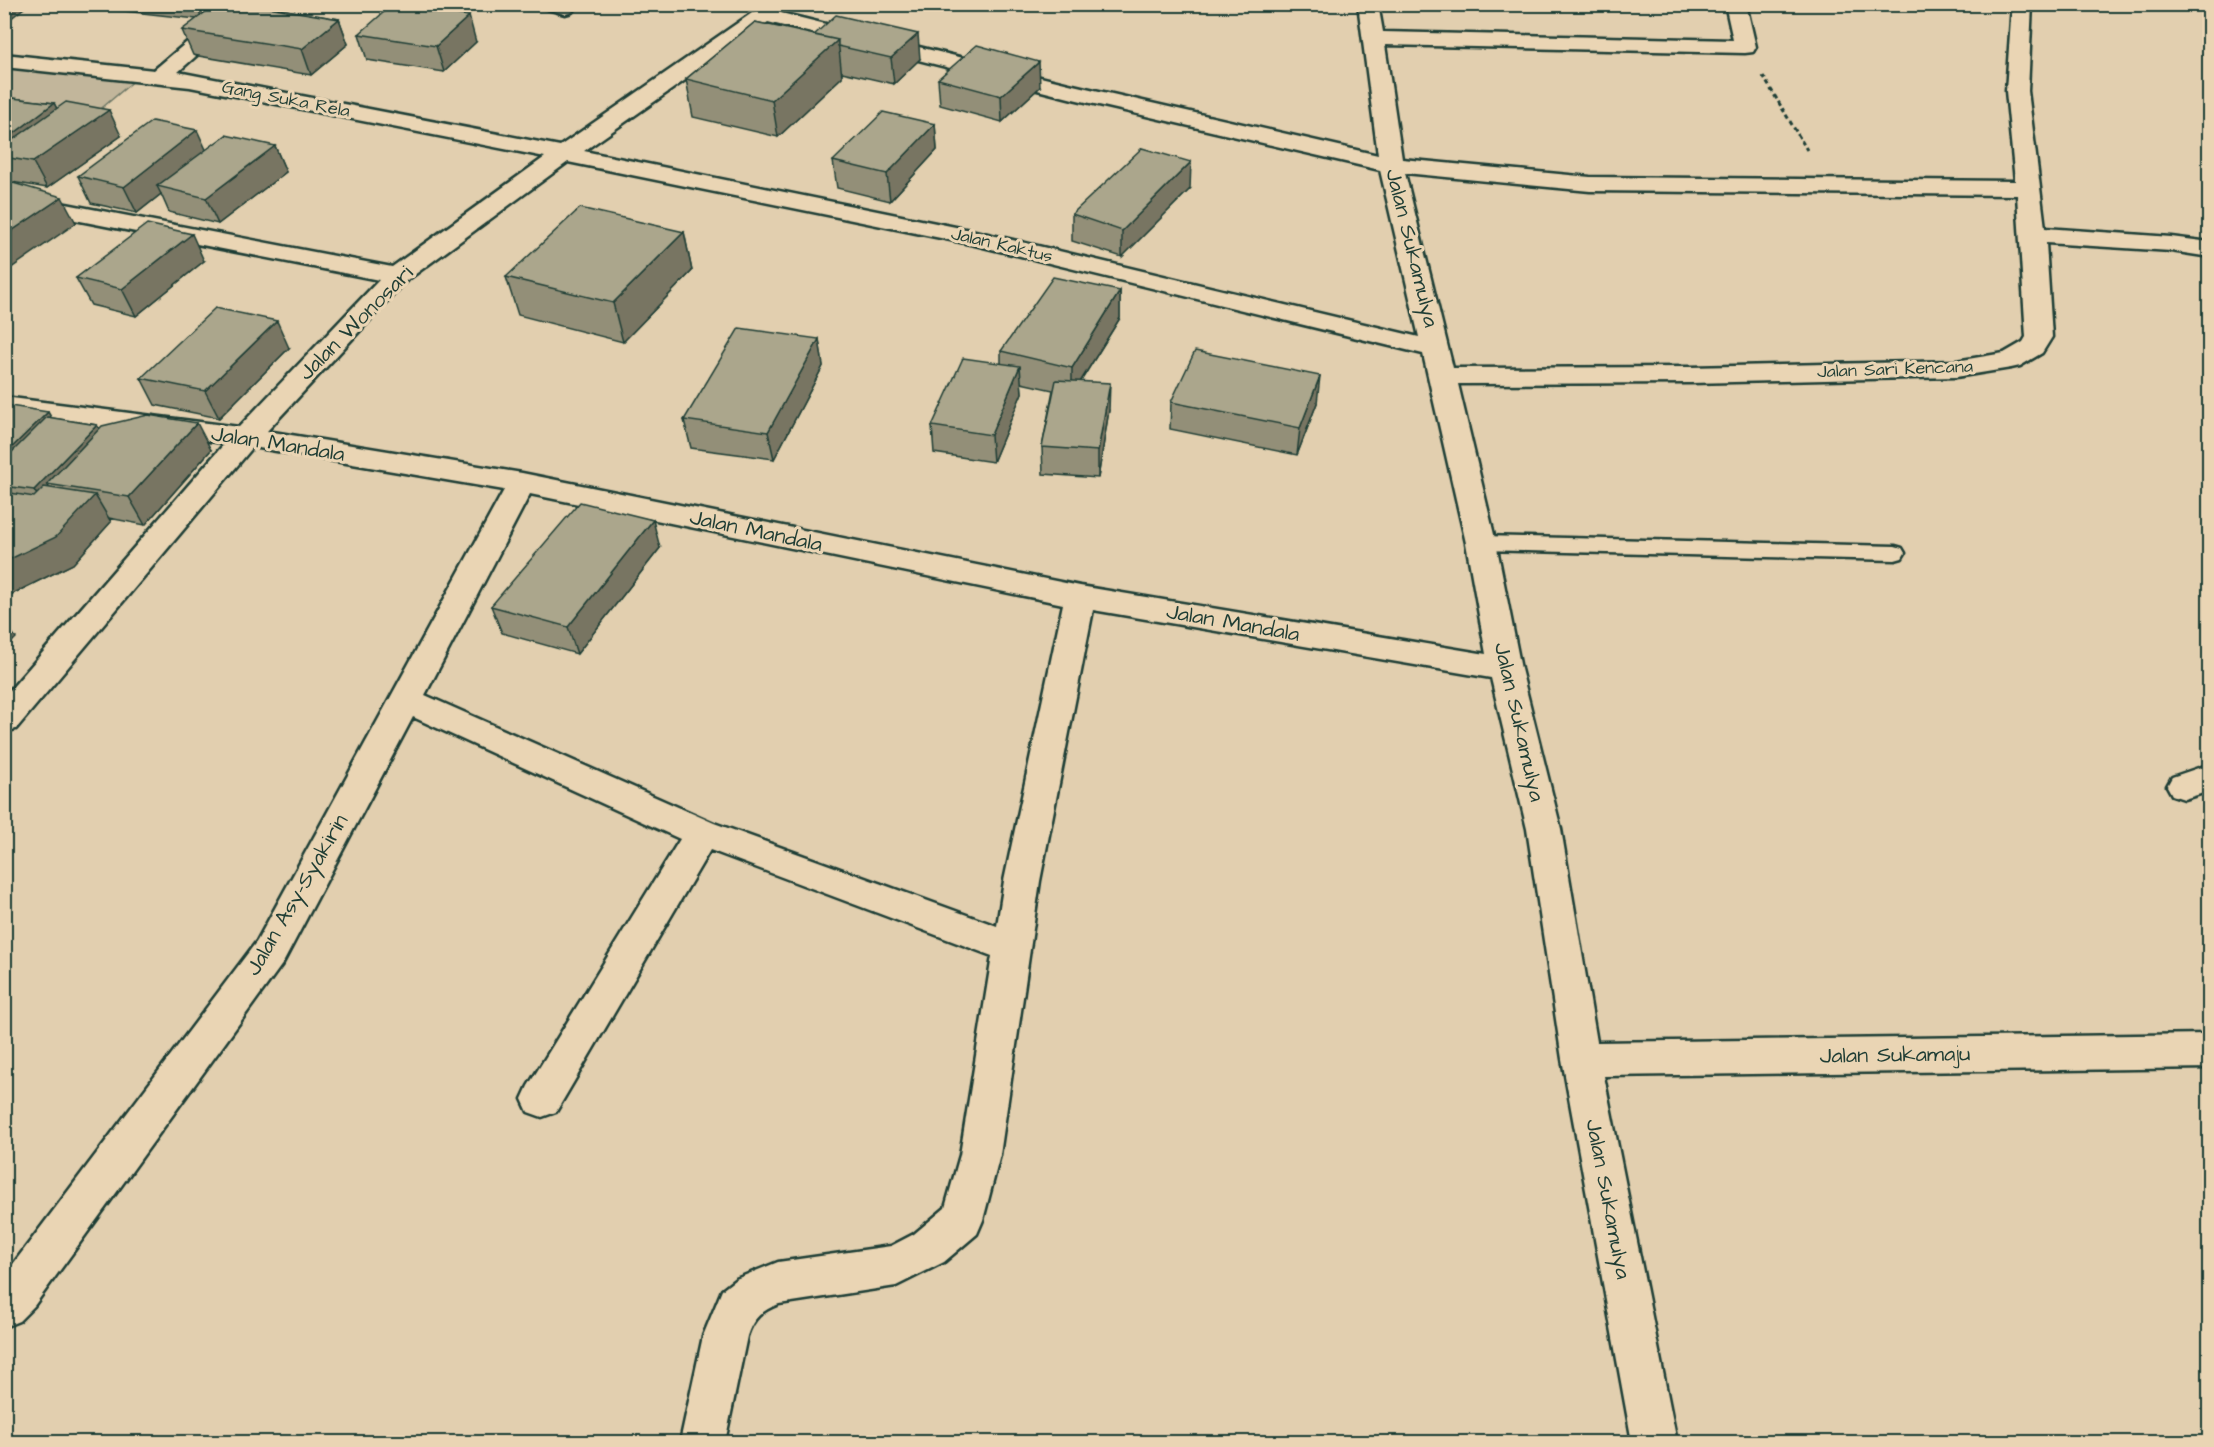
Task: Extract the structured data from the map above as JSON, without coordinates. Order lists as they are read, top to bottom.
{
  "streets": {
    "street": [
      "Gang Suka Rela",
      "Jalan Kaktus",
      "Jalan Sukamulya",
      "Jalan Wonosari",
      "Jalan Sari Kencana",
      "Jalan Mandala",
      "Jalan Asy-Syakirin",
      "Jalan Sukamaju"
    ]
  },
  "crossings": [
    ["Gang Suka Rela", "Jalan Kaktus"],
    ["Gang Suka Rela", "Jalan Wonosari"],
    ["Jalan Kaktus", "Jalan Sukamulya"],
    ["Jalan Kaktus", "Jalan Wonosari"],
    ["Jalan Kaktus", "Jalan Sari Kencana"],
    ["Jalan Sukamulya", "Jalan Sari Kencana"],
    ["Jalan Sukamulya", "Jalan Mandala"],
    ["Jalan Sukamulya", "Jalan Sukamaju"],
    ["Jalan Wonosari", "Jalan Mandala"],
    ["Jalan Mandala", "Jalan Asy-Syakirin"]
  ]
}
